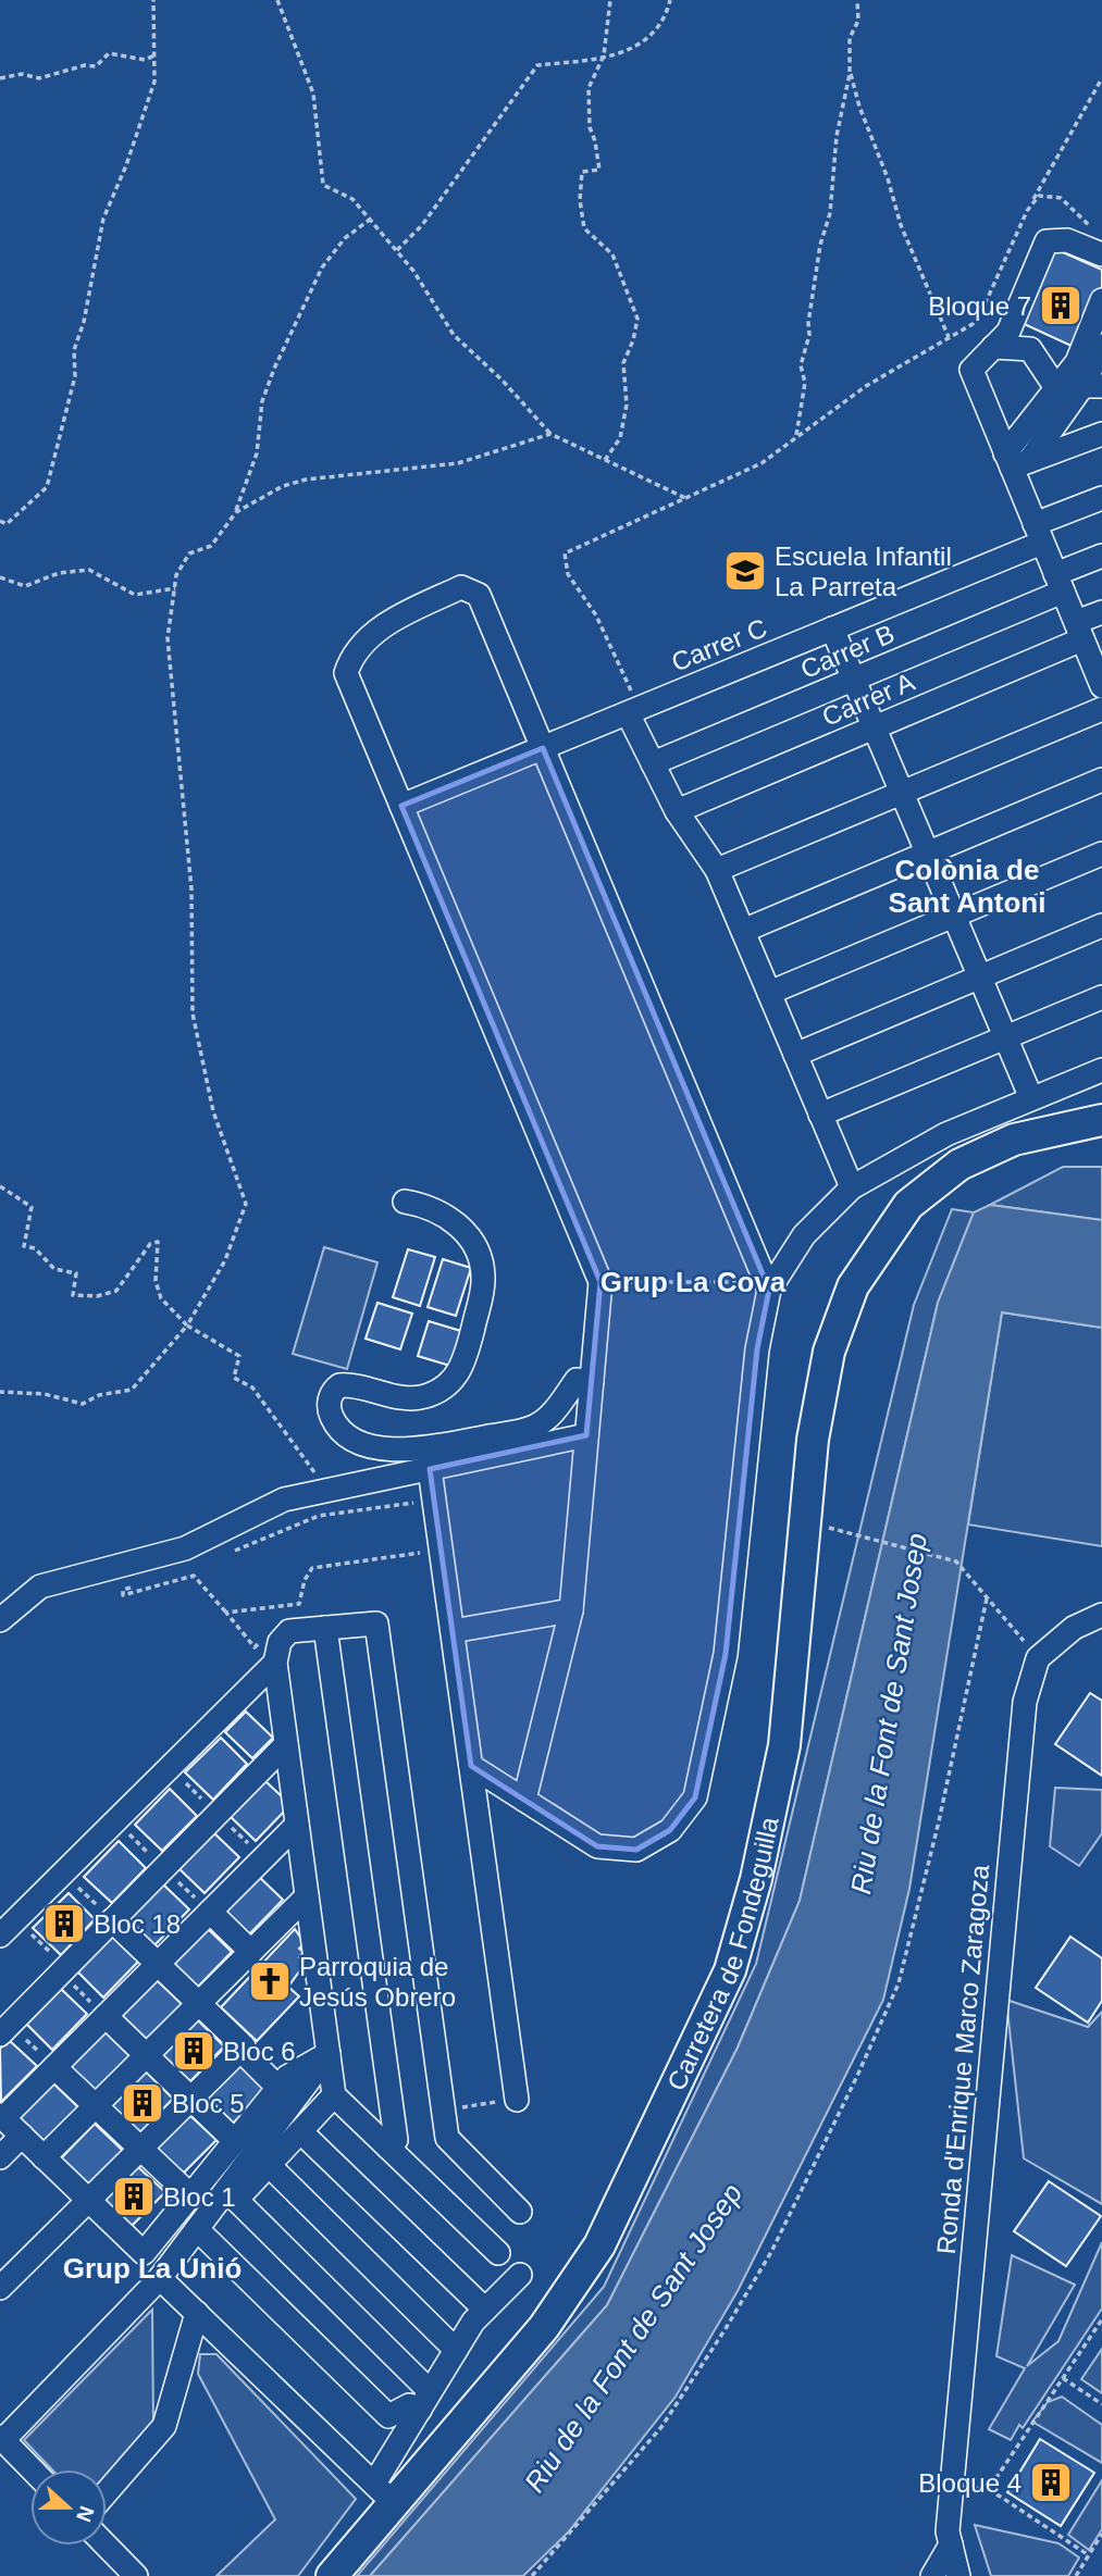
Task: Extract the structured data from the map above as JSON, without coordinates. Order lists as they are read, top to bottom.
{
  "streets": {
    "main road": ["Carretera de Fondeguilla"],
    "street": [
      "Carrer C",
      "Carrer B",
      "Carrer A",
      "Ronda d'Enrique Marco Zaragoza"
    ]
  },
  "districts": ["Colònia de Sant Antoni", "Grup La Cova", "Grup La Unió"],
  "water": ["Riu de la Font de Sant Josep"],
  "places": {
    "building": [
      "Bloque 7",
      "Bloc 18",
      "Bloc 6",
      "Bloc 5",
      "Bloc 1",
      "Bloque 4"
    ],
    "school or university": ["Escuela Infantil La Parreta"],
    "church": ["Parroquia de Jesús Obrero"]
  },
  "north": "right"
}
